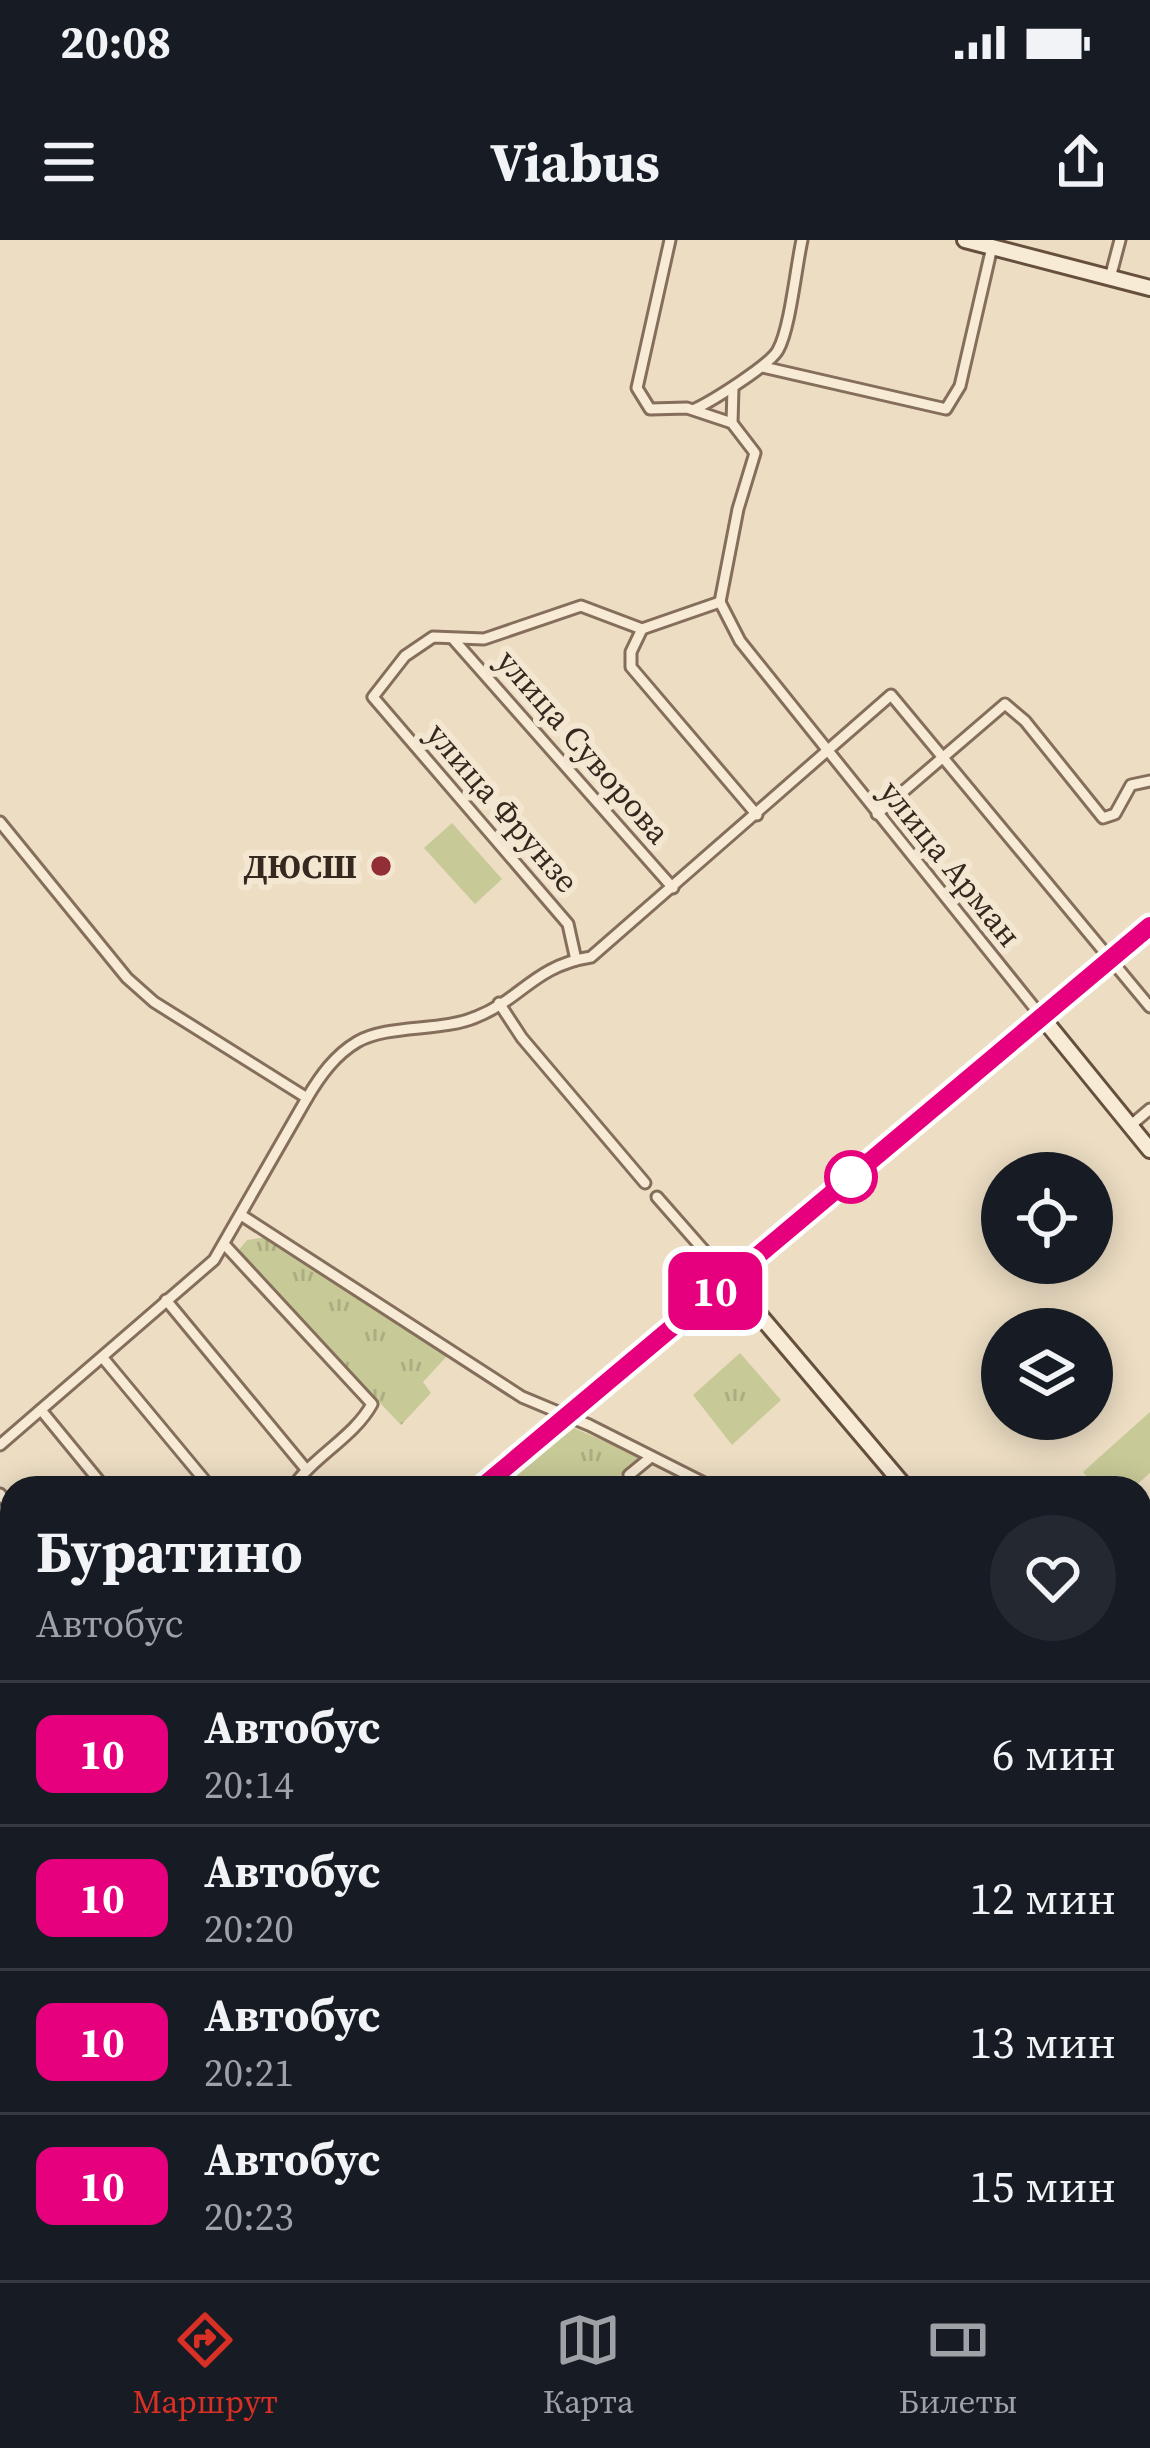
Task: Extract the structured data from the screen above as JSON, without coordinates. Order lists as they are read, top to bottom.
{
  "streets": {
    "main road": ["улица Арман"],
    "street": ["улица Суворова", "улица Фрунзе"]
  },
  "crossings": [
    ["улица Суворова", "улица Фрунзе"]
  ],
  "places": ["ДЮСШ"],
  "lines": ["bus line 10"],
  "page": {
    "status": "20:08",
    "header": "Viabus",
    "on_map": "10",
    "heading": ["Буратино", "Автобус"],
    "list": [
      {
        "mark": "10",
        "name": "Автобус",
        "note": "20:14",
        "value": "6 мин"
      },
      {
        "mark": "10",
        "name": "Автобус",
        "note": "20:20",
        "value": "12 мин"
      },
      {
        "mark": "10",
        "name": "Автобус",
        "note": "20:21",
        "value": "13 мин"
      },
      {
        "mark": "10",
        "name": "Автобус",
        "note": "20:23",
        "value": "15 мин"
      }
    ],
    "tabs": ["Маршрут", "Карта", "Билеты"]
  }
}
